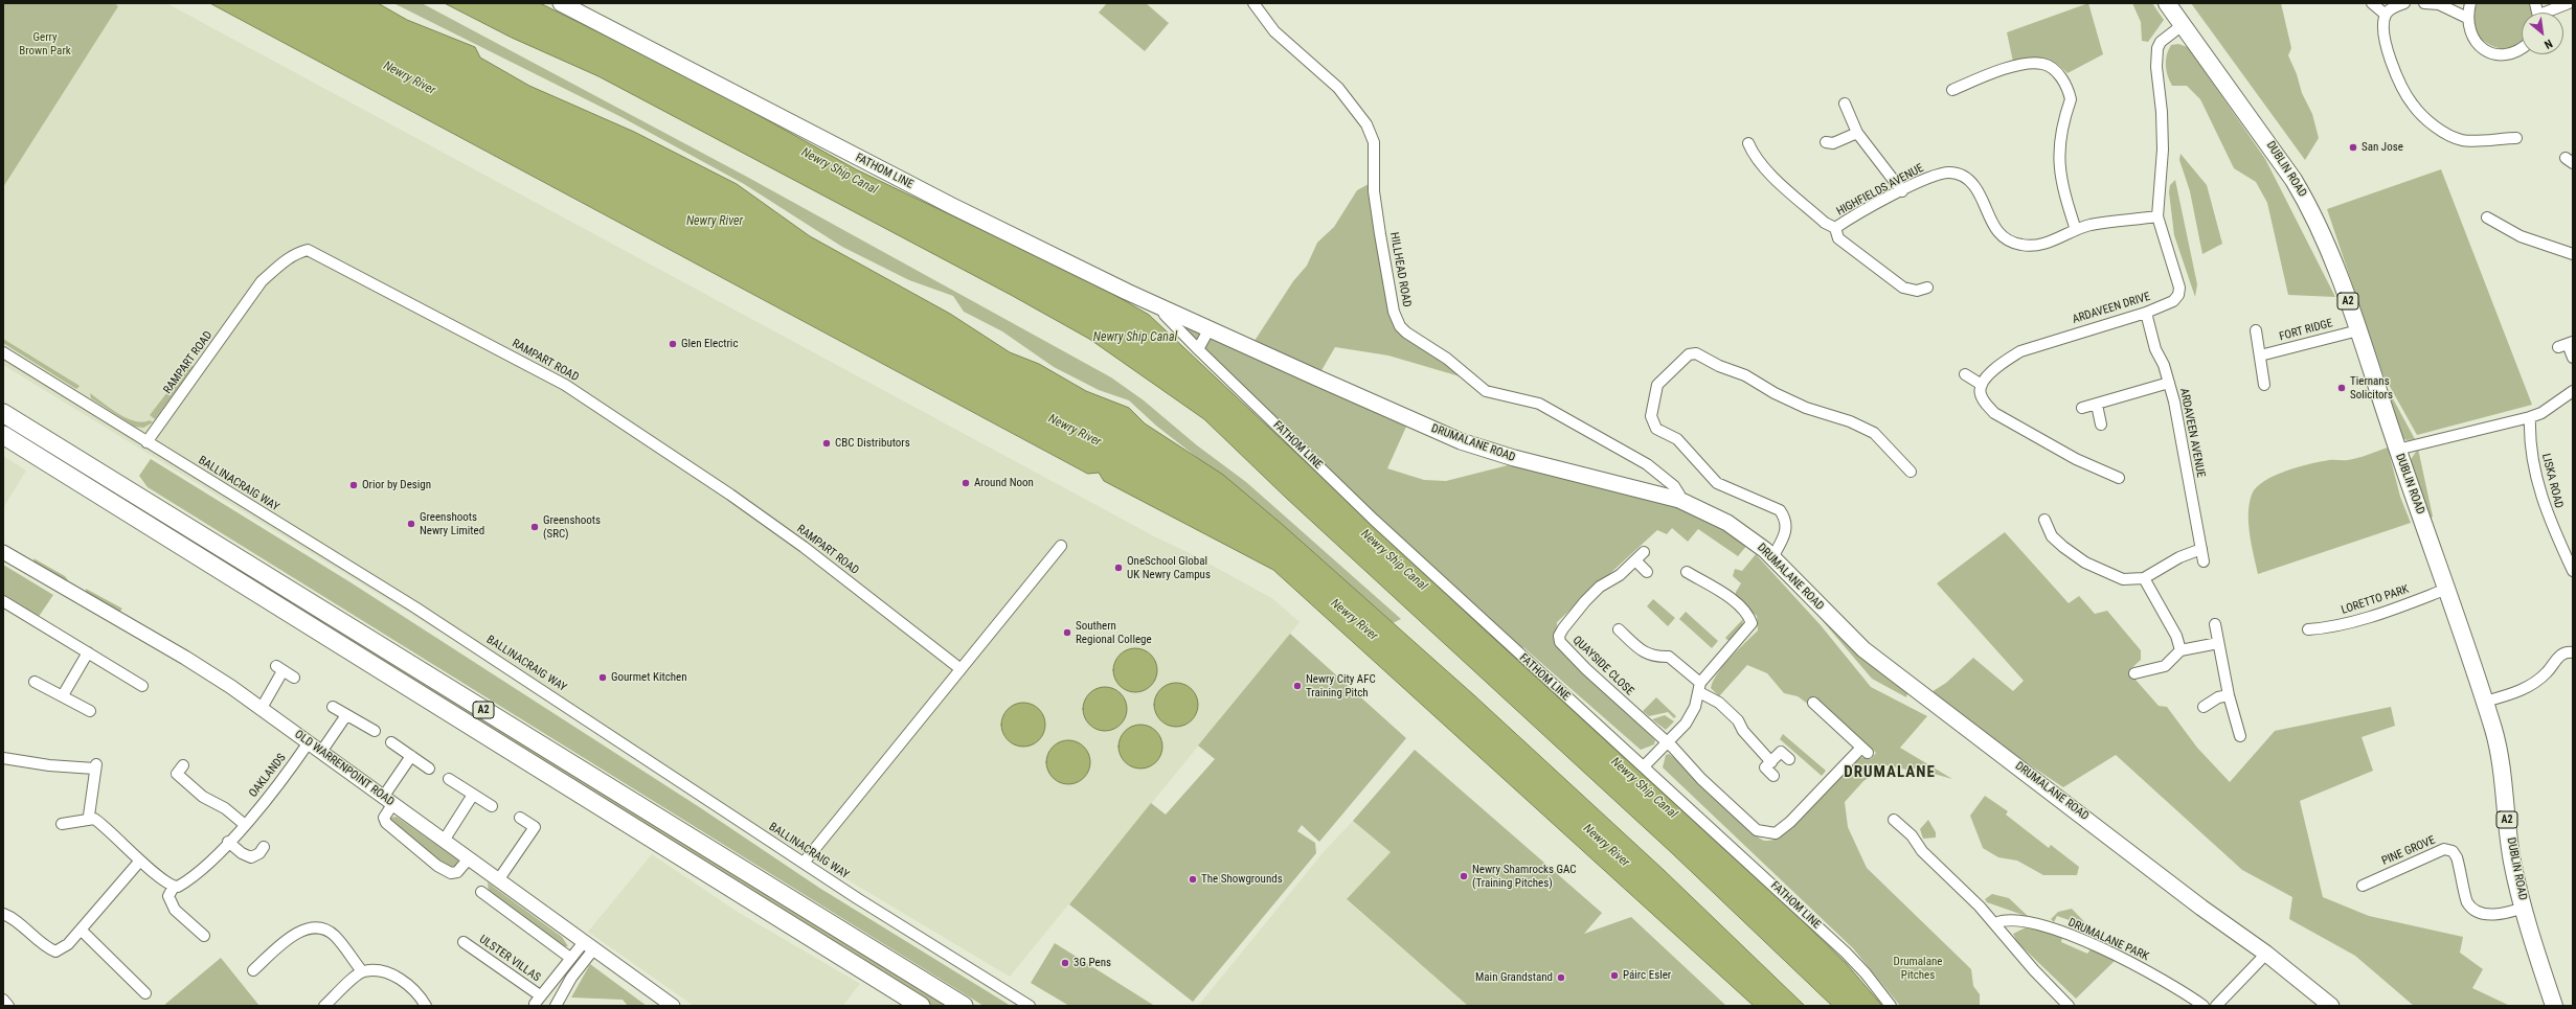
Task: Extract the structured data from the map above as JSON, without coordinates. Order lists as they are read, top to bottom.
{
  "streets": {
    "highway": ["A2"],
    "main road": ["DUBLIN ROAD", "FATHOM LINE", "DRUMALANE ROAD"],
    "street": [
      "HIGHFIELDS AVENUE",
      "HILLHEAD ROAD",
      "ARDAVEEN DRIVE",
      "FORT RIDGE",
      "RAMPART ROAD",
      "ARDAVEEN AVENUE",
      "LISKA ROAD",
      "BALLINACRAIG WAY",
      "LORETTO PARK",
      "QUAYSIDE CLOSE",
      "OLD WARRENPOINT ROAD",
      "OAKLANDS",
      "PINE GROVE",
      "DRUMALANE PARK",
      "ULSTER VILLAS"
    ]
  },
  "crossings": [
    ["DUBLIN ROAD", "FORT RIDGE"],
    ["DUBLIN ROAD", "LORETTO PARK"],
    ["DUBLIN ROAD", "PINE GROVE"],
    ["FATHOM LINE", "DRUMALANE ROAD"],
    ["HIGHFIELDS AVENUE", "ARDAVEEN DRIVE"],
    ["HILLHEAD ROAD", "DRUMALANE ROAD"],
    ["ARDAVEEN DRIVE", "ARDAVEEN AVENUE"],
    ["RAMPART ROAD", "BALLINACRAIG WAY"],
    ["OLD WARRENPOINT ROAD", "OAKLANDS"],
    ["OLD WARRENPOINT ROAD", "ULSTER VILLAS"]
  ],
  "districts": ["DRUMALANE"],
  "water": ["Newry River", "Newry Ship Canal"],
  "parks": ["Gerry Brown Park", "Drumalane Pitches"],
  "places": [
    "San Jose",
    "Glen Electric",
    "Tiernans Solicitors",
    "CBC Distributors",
    "Around Noon",
    "Orior by Design",
    "Greenshoots Newry Limited",
    "Greenshoots (SRC)",
    "OneSchool Global UK Newry Campus",
    "Southern Regional College",
    "Gourmet Kitchen",
    "Newry City AFC Training Pitch",
    "Newry Shamrocks GAC (Training Pitches)",
    "The Showgrounds",
    "3G Pens",
    "Páirc Esler",
    "Main Grandstand"
  ],
  "north": "bottom right"
}
